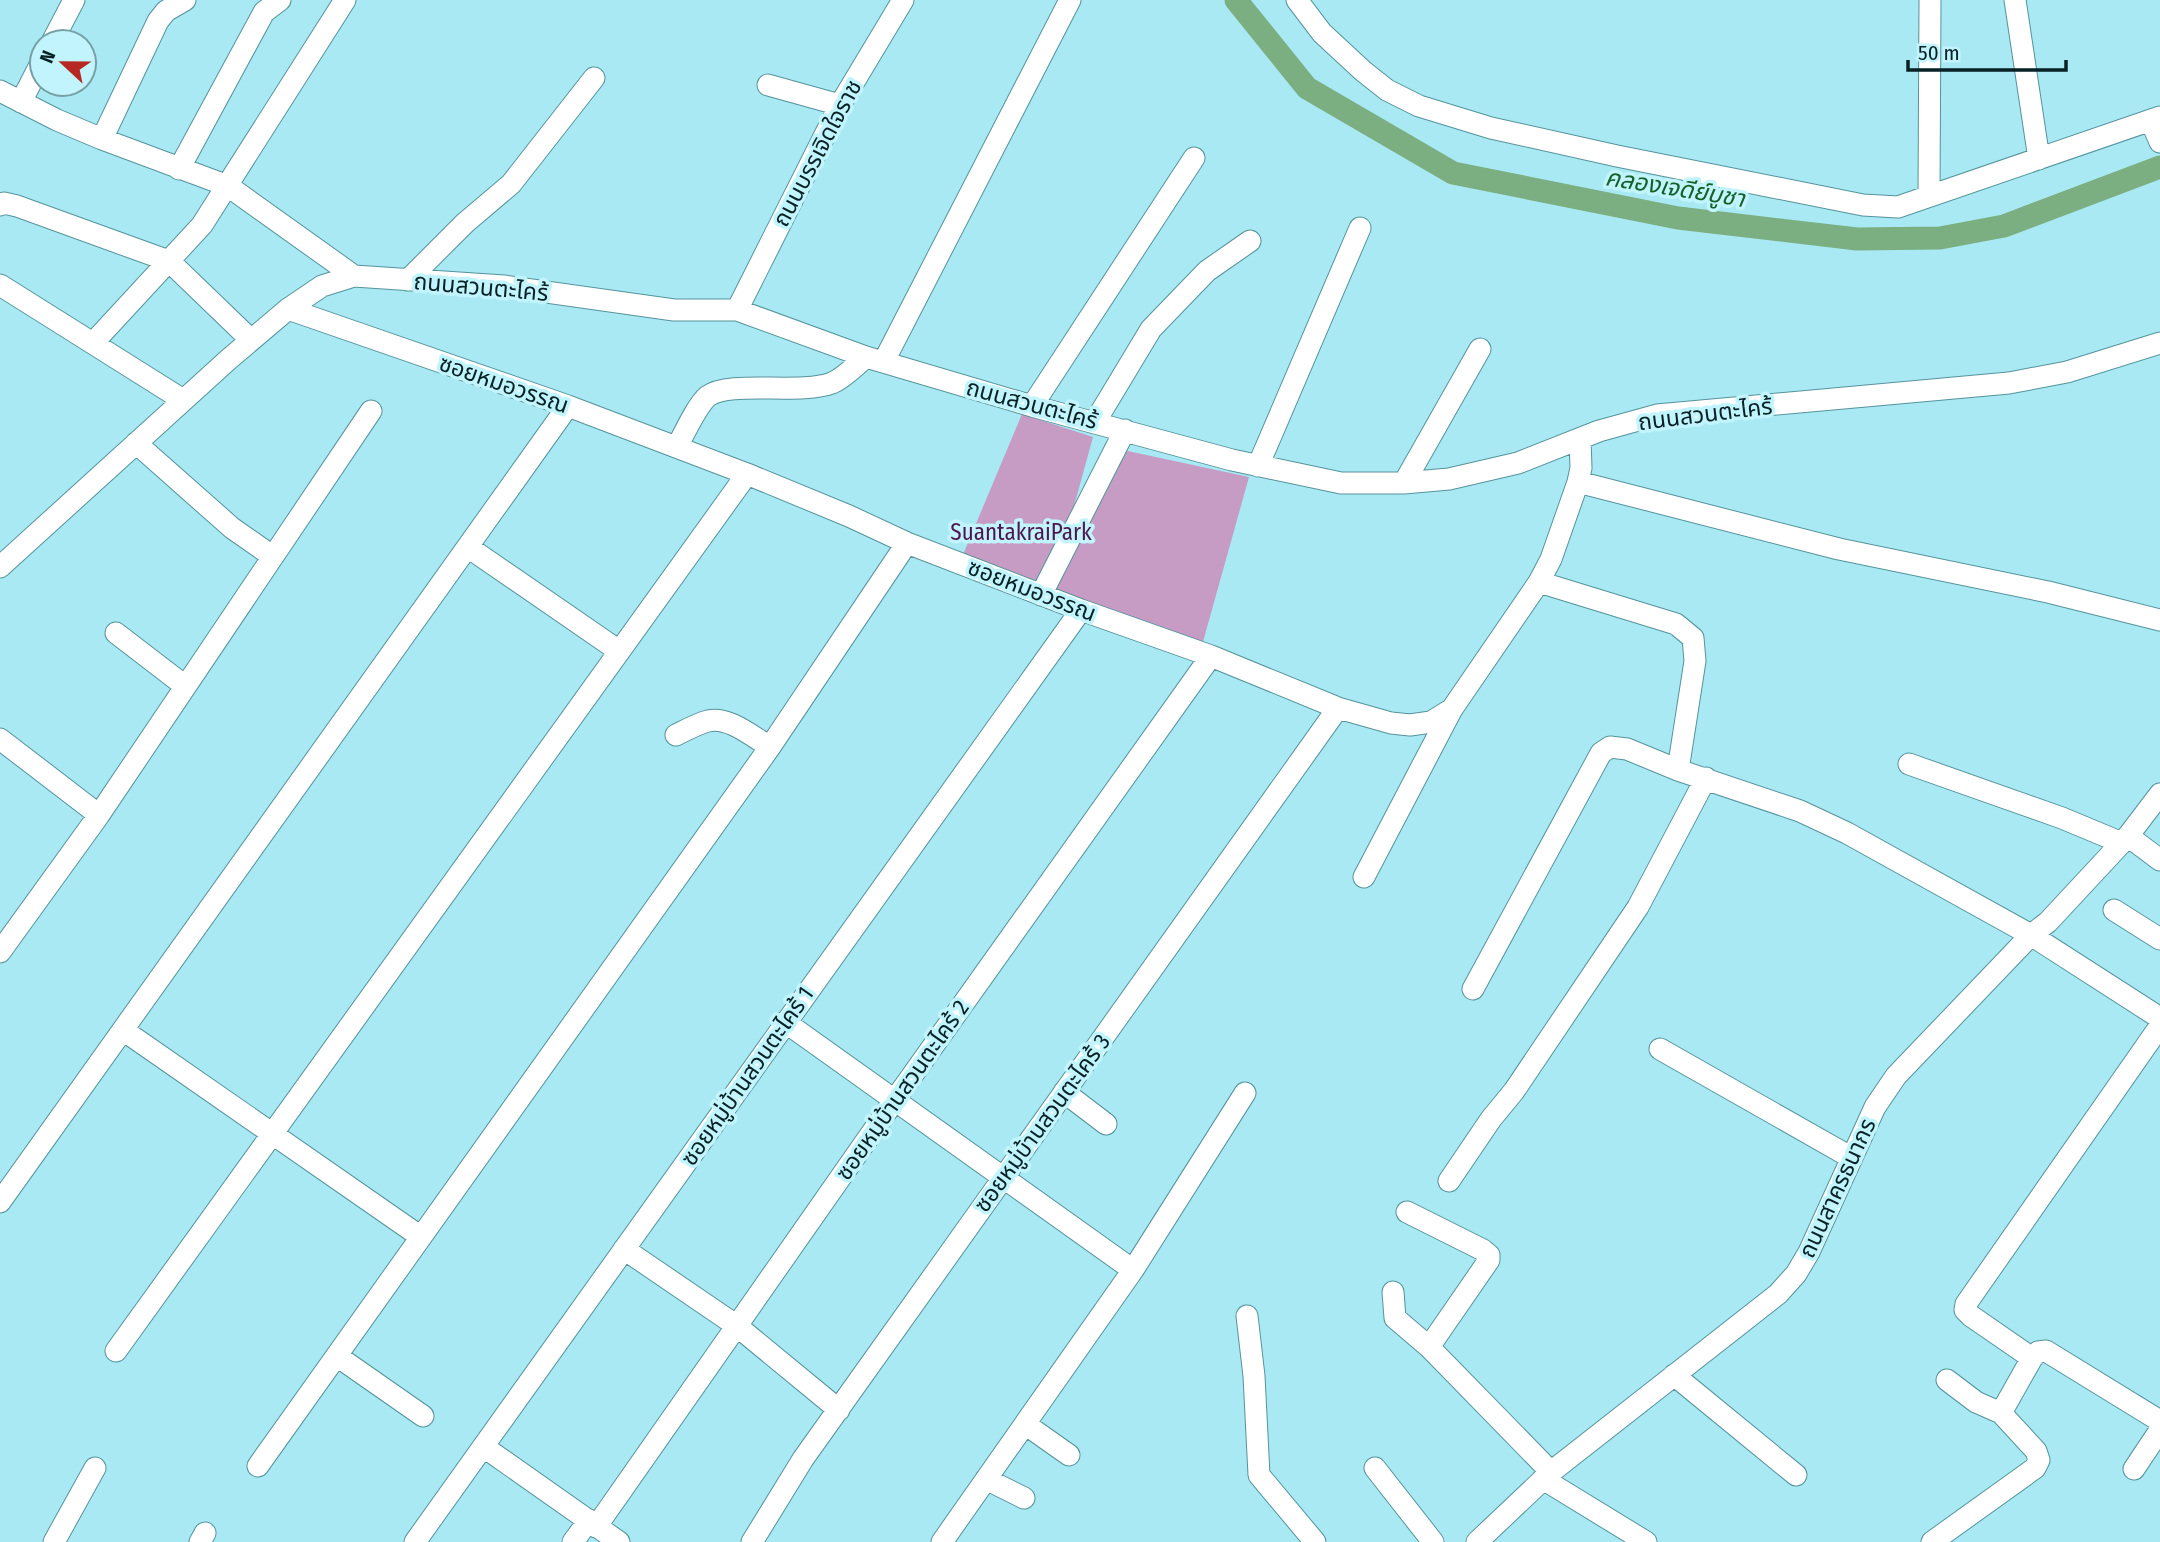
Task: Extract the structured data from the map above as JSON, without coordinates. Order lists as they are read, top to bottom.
{
  "streets": {
    "street": [
      "ถนนบรรเจิดใจราช",
      "ถนนสวนตะไคร้",
      "ซอยหมอวรรณ",
      "ซอยหมู่บ้านสวนตะไคร้ 1",
      "ซอยหมู่บ้านสวนตะไคร้ 2",
      "ซอยหมู่บ้านสวนตะไคร้ 3",
      "ถนนสาครธนากร"
    ]
  },
  "crossings": [
    ["ถนนบรรเจิดใจราช", "ถนนสวนตะไคร้"],
    ["ถนนสวนตะไคร้", "ซอยหมอวรรณ"],
    ["ซอยหมอวรรณ", "ซอยหมู่บ้านสวนตะไคร้ 1"],
    ["ซอยหมอวรรณ", "ซอยหมู่บ้านสวนตะไคร้ 2"],
    ["ซอยหมอวรรณ", "ซอยหมู่บ้านสวนตะไคร้ 3"]
  ],
  "water": ["คลองเจดีย์บูชา"],
  "parks": ["SuantakraiPark"],
  "scale_bar": "50 m",
  "north": "left"
}
